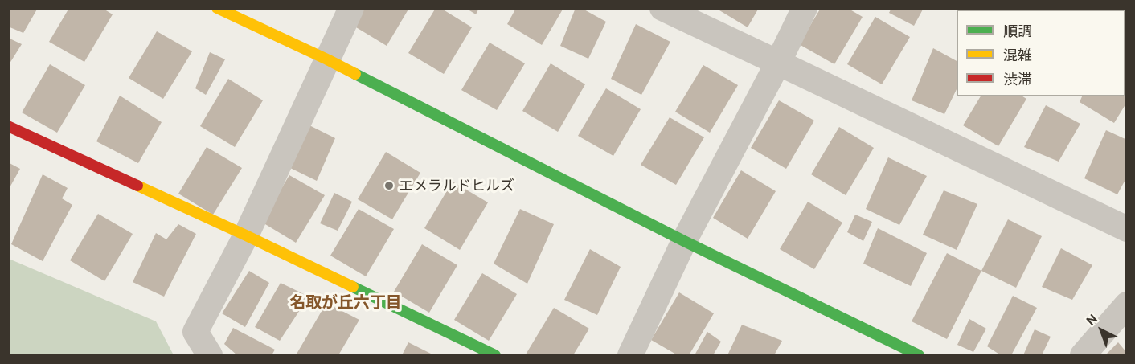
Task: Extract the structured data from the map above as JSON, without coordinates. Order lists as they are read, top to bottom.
{
  "districts": ["名取が丘六丁目"],
  "places": ["エメラルドヒルズ"],
  "legend": ["順調", "混雑", "渋滞"],
  "north": "top left"
}
